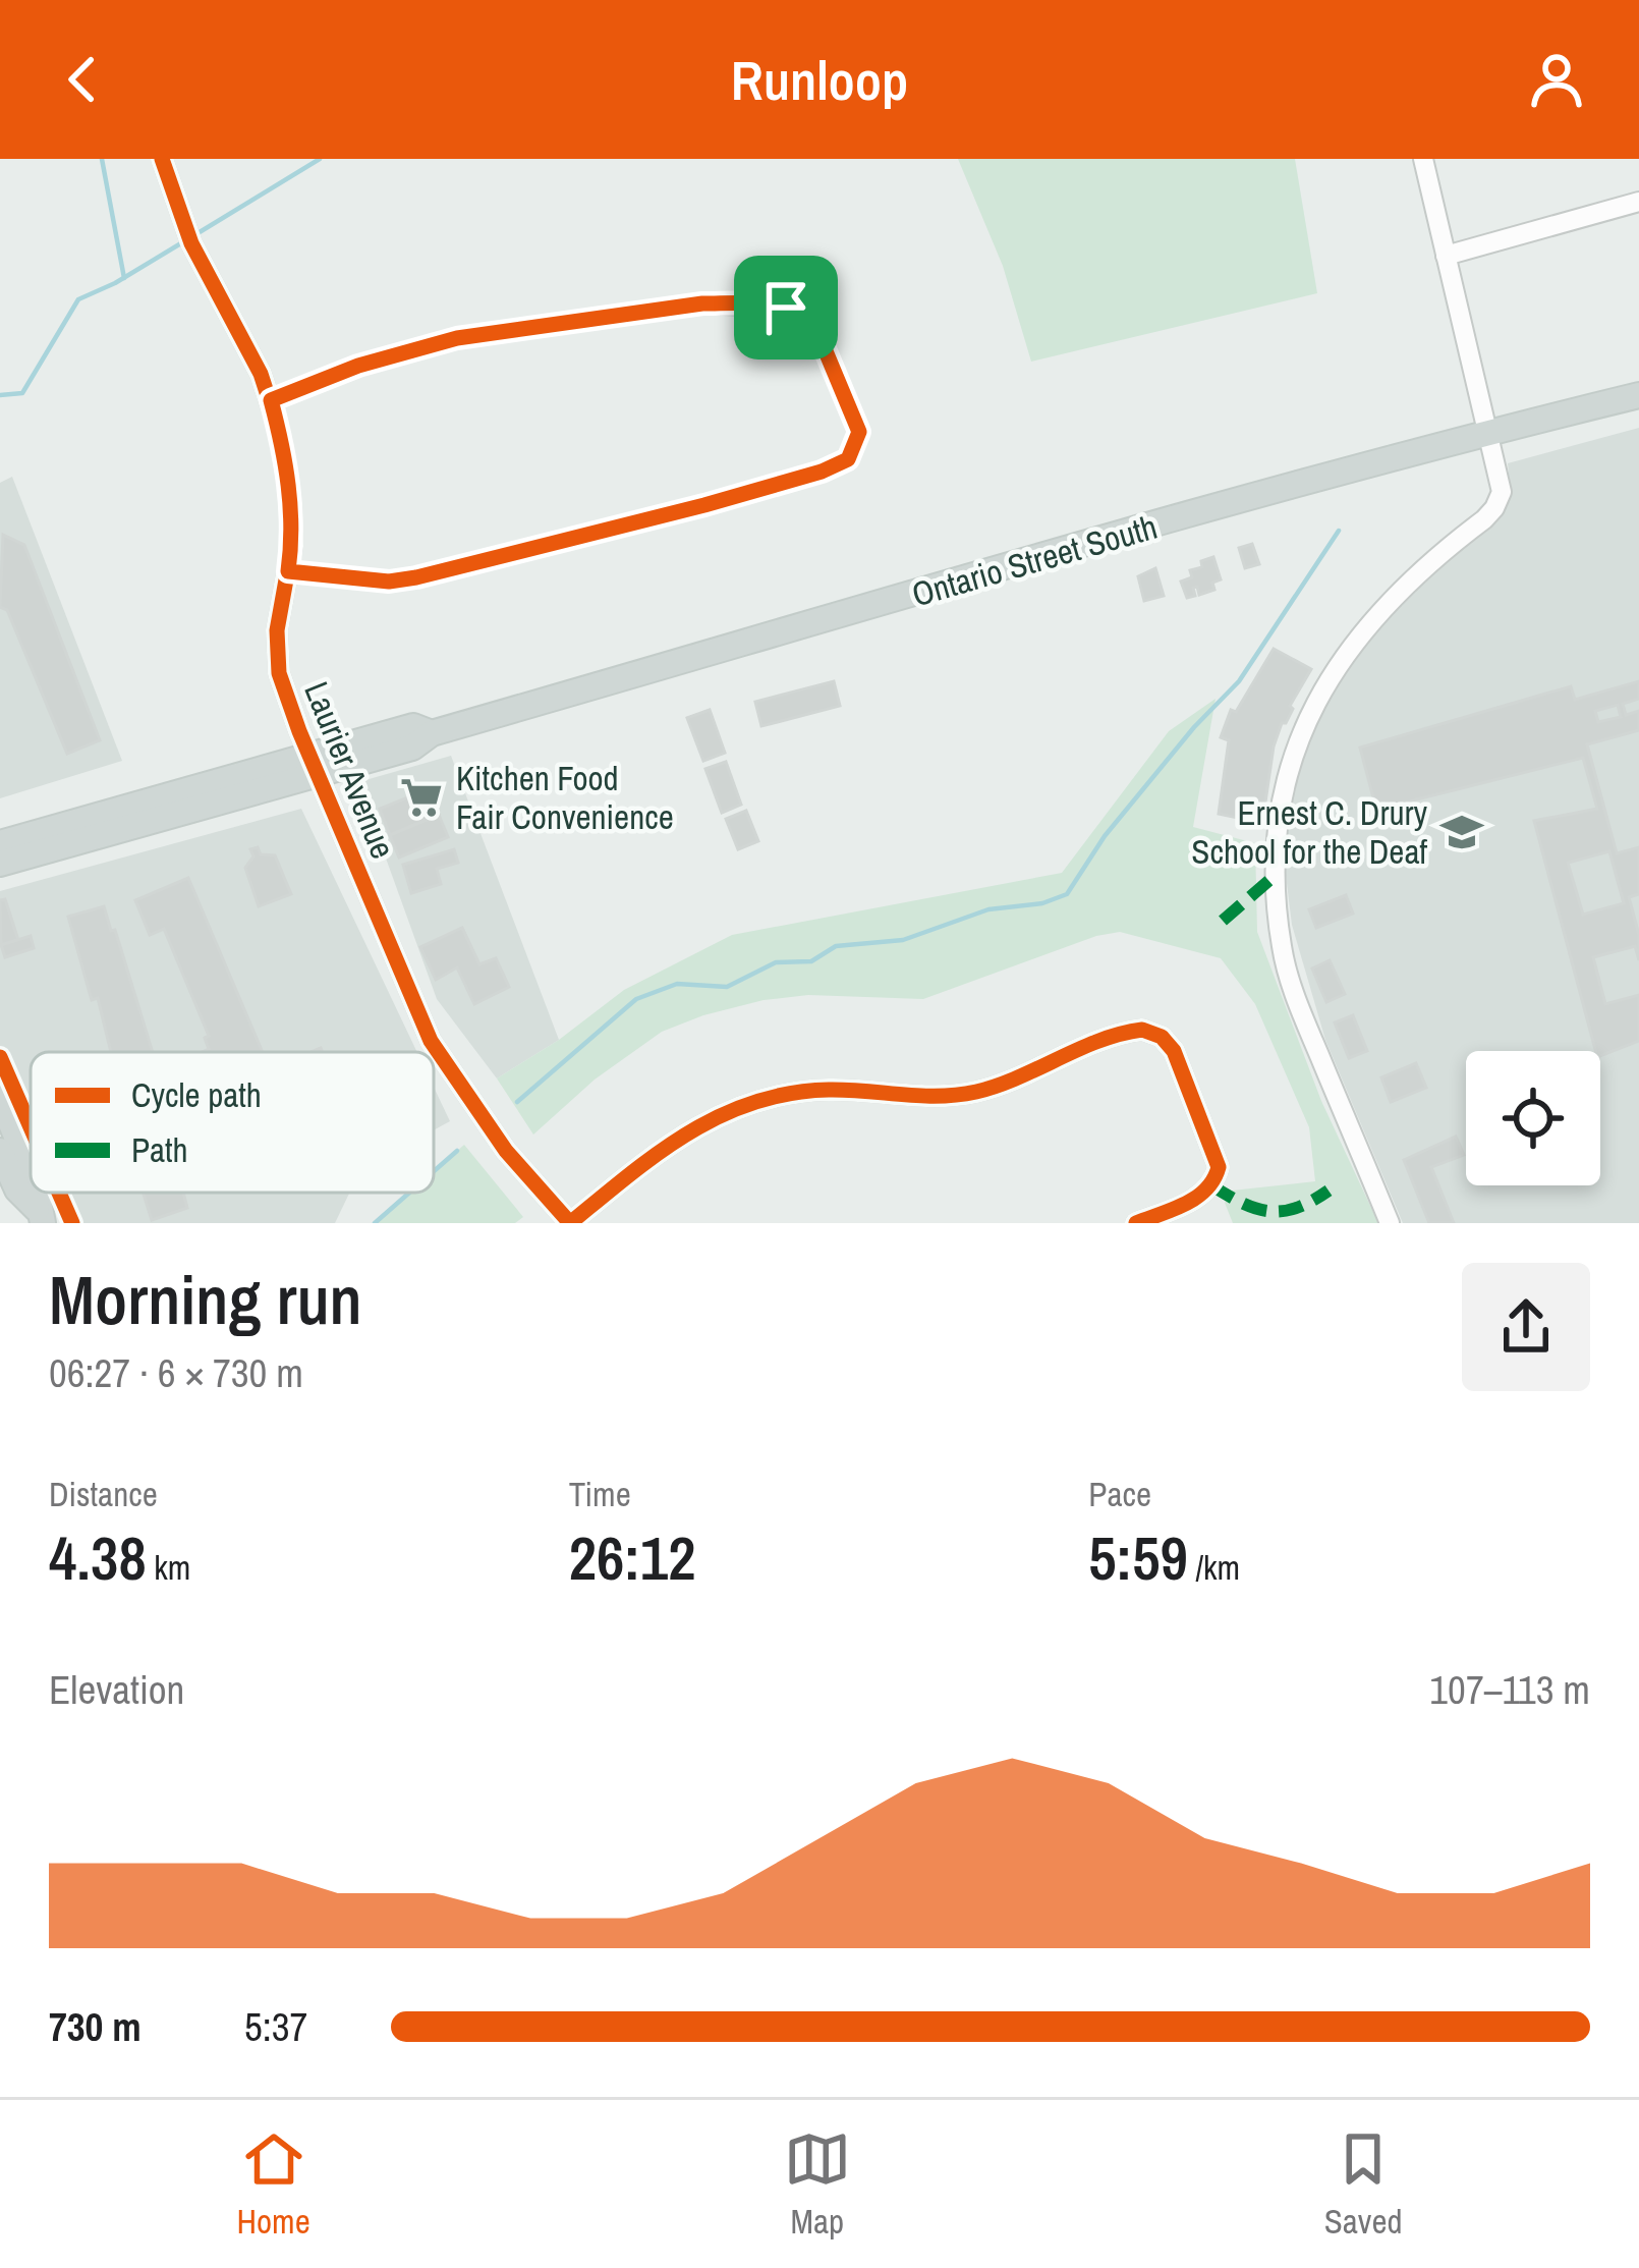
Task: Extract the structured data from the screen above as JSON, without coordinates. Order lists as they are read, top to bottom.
{
  "streets": {
    "main road": ["Ontario Street South"],
    "street": ["Laurier Avenue"]
  },
  "crossings": [
    ["Ontario Street South", "Laurier Avenue"]
  ],
  "places": {
    "supermarket": ["Kitchen Food Fair Convenience"],
    "school or university": ["Ernest C. Drury School for the Deaf"]
  },
  "legend": ["Cycle path", "Path"],
  "page": {
    "header": "Runloop",
    "heading": ["Morning run", "06:27 · 6 × 730 m"],
    "stats": [
      ["Distance", "4.38 km"],
      ["Time", "26:12"],
      ["Pace", "5:59 /km"]
    ],
    "chart": ["Elevation", "107–113 m"],
    "list": [
      {
        "name": "730 m",
        "note": "5:37"
      }
    ],
    "tabs": ["Home", "Map", "Saved"]
  }
}
